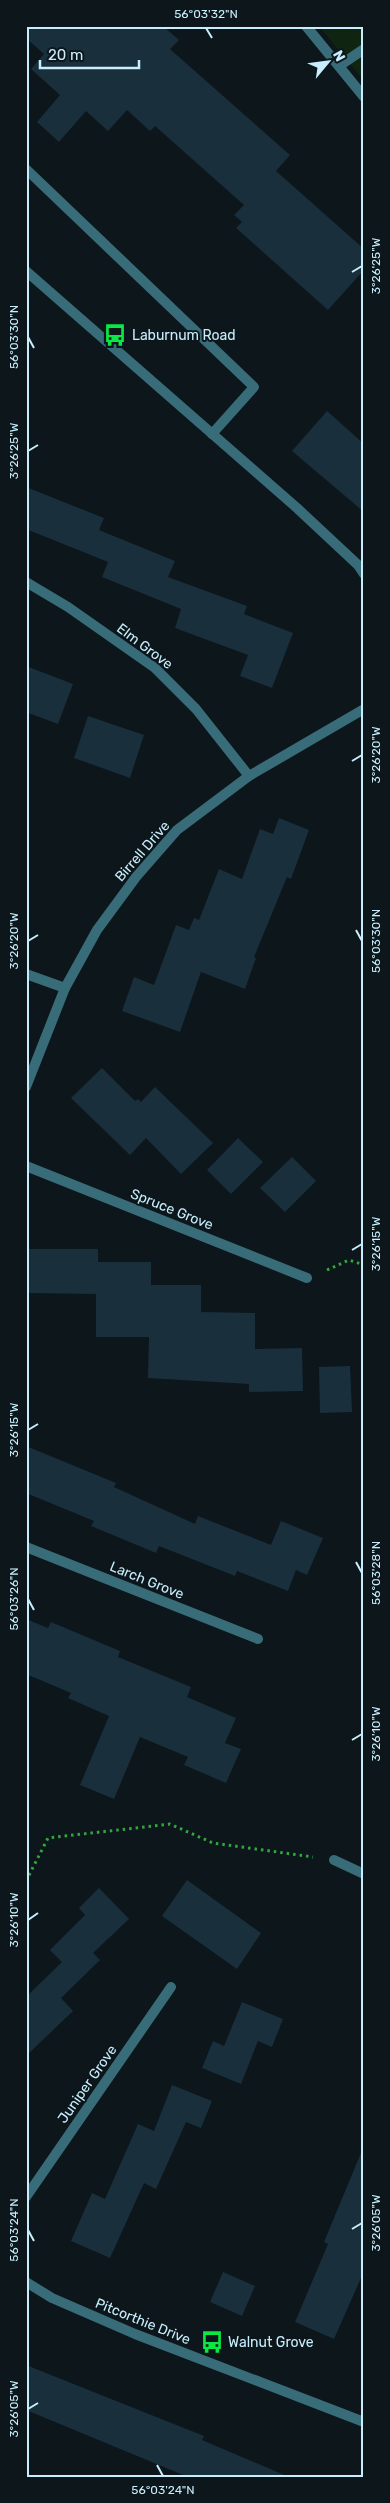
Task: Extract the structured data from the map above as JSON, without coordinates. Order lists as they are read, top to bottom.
{
  "streets": {
    "street": [
      "Elm Grove",
      "Birrell Drive",
      "Spruce Grove",
      "Larch Grove",
      "Juniper Grove",
      "Pitcorthie Drive"
    ]
  },
  "crossings": [
    ["Elm Grove", "Birrell Drive"]
  ],
  "places": {
    "bus stop": ["Laburnum Road", "Walnut Grove"]
  },
  "scale_bar": "20 m",
  "north": "top right",
  "coordinates": [
    "56°03'32\"N",
    "3°26'25\"W",
    "56°03'30\"N",
    "3°26'20\"W",
    "3°26'15\"W",
    "56°03'28\"N",
    "56°03'26\"N",
    "3°26'10\"W",
    "3°26'05\"W",
    "56°03'24\"N"
  ]
}
